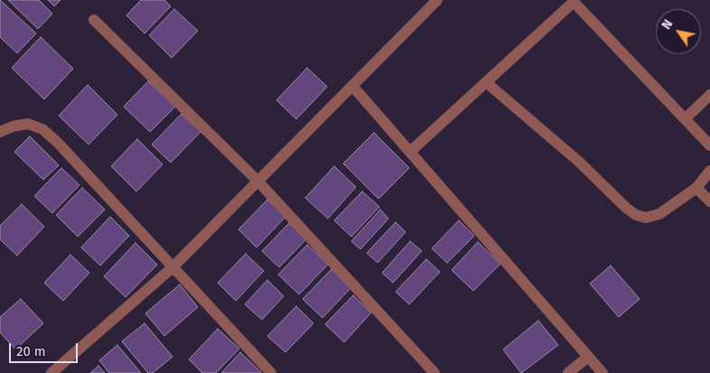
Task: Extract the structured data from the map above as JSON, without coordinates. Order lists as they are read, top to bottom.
{
  "scale_bar": "20 m",
  "north": "top left"
}
